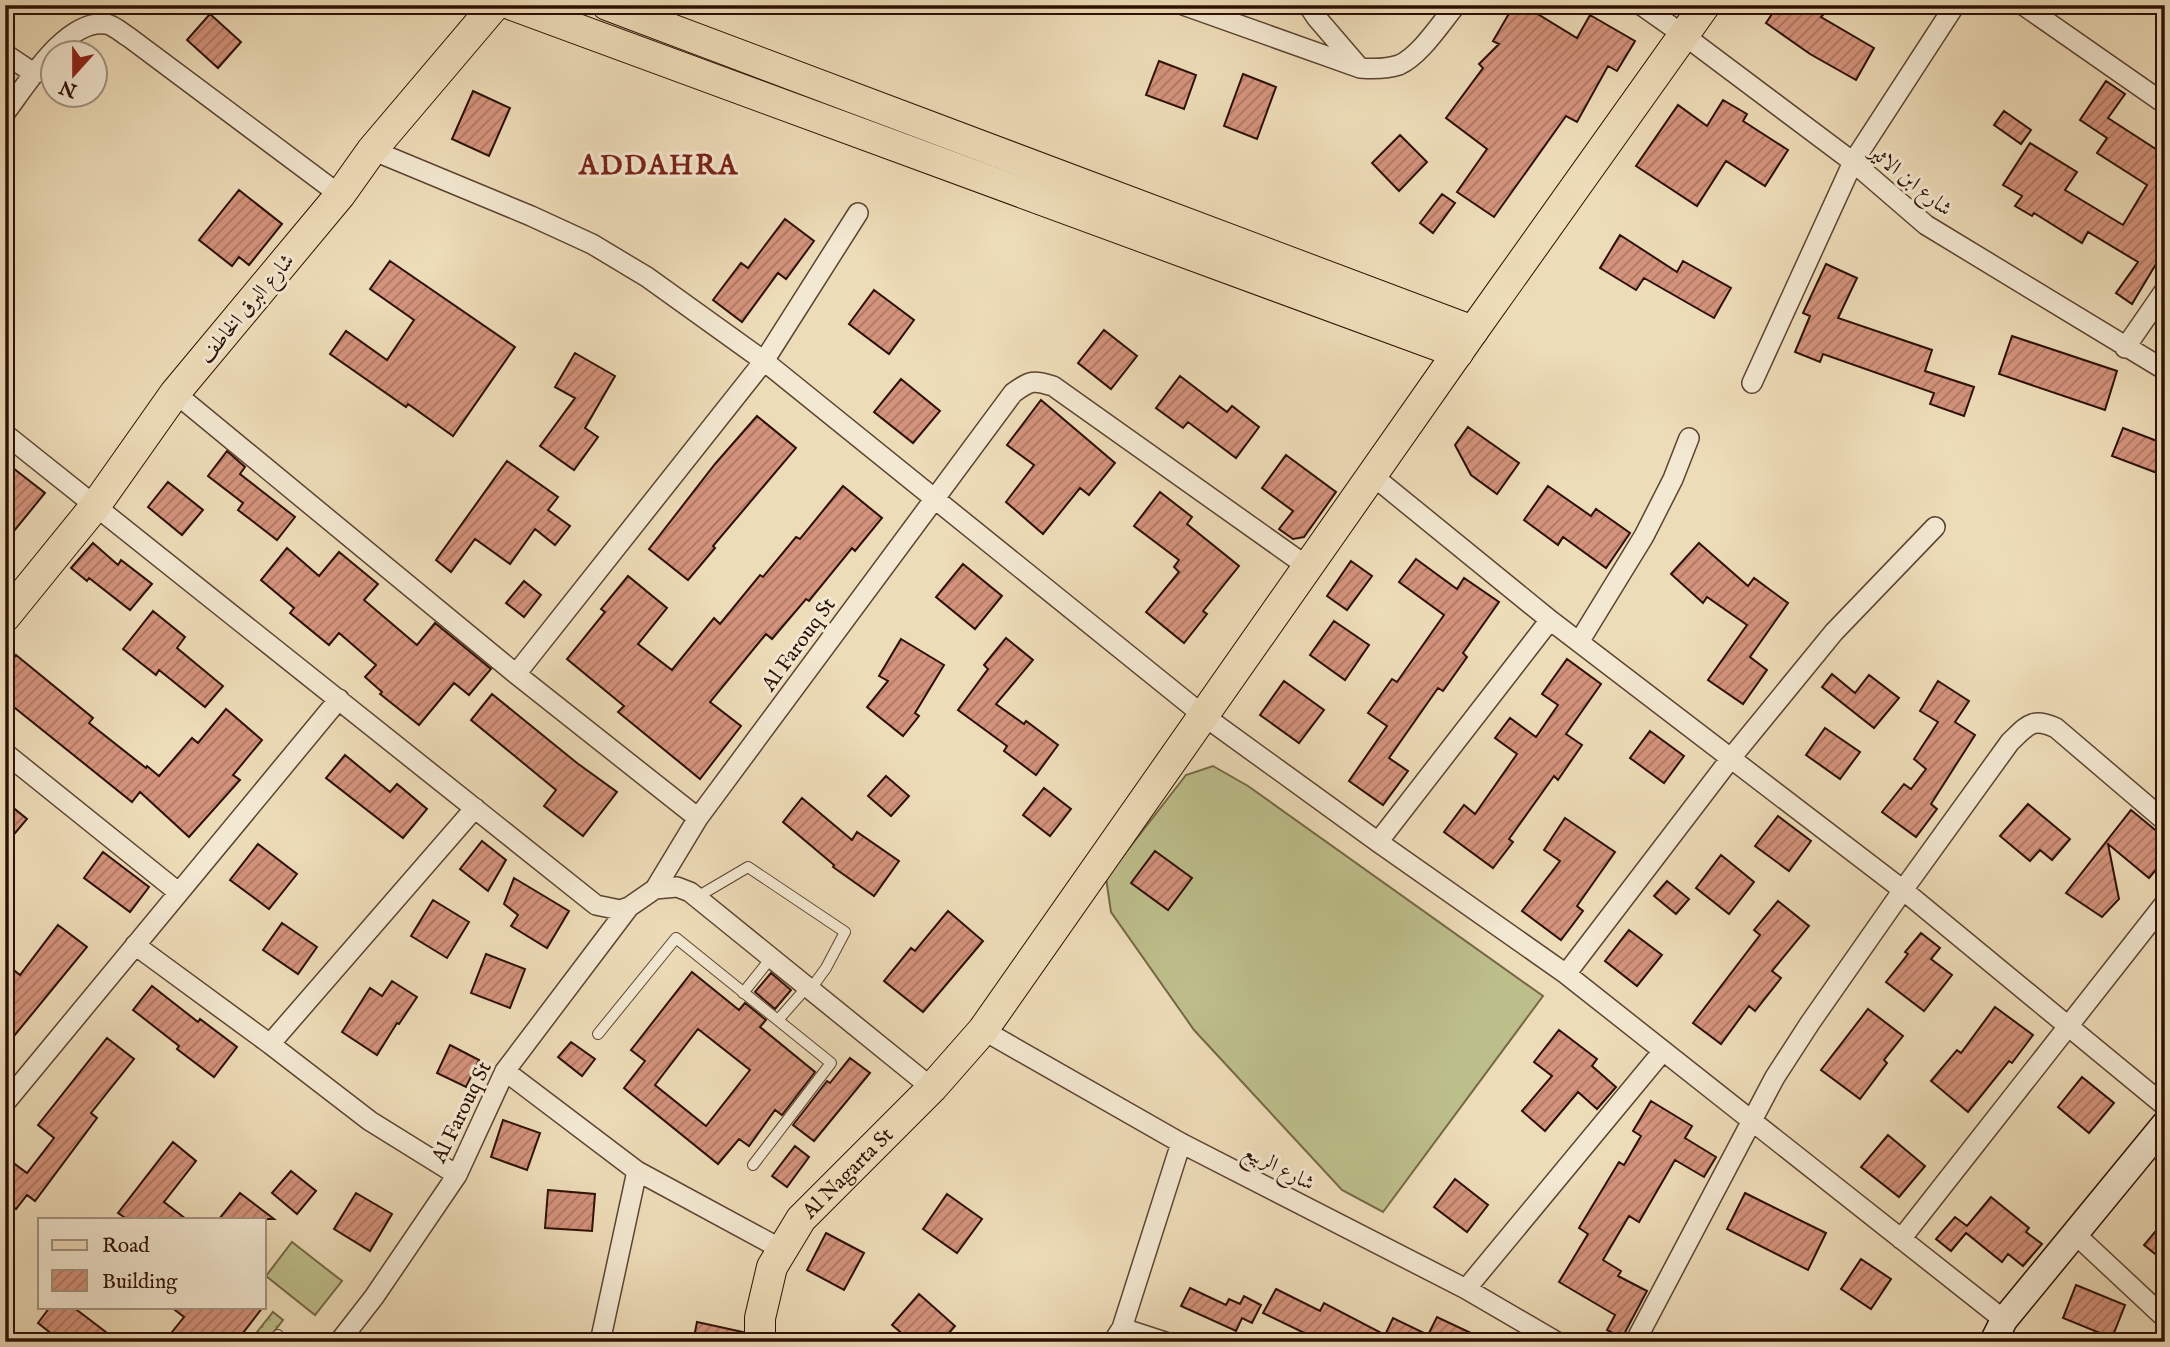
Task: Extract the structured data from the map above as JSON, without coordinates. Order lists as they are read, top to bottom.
{
  "streets": {
    "main road": ["شارع البرق الخاطف", "Al Nagarta St"],
    "street": ["شارع ابن الاثير", "Al Farouq St", "شارع الربيع"]
  },
  "crossings": [
    ["شارع ابن الاثير", "Al Nagarta St"],
    ["Al Farouq St", "Al Nagarta St"],
    ["شارع الربيع", "Al Nagarta St"]
  ],
  "districts": ["ADDAHRA"],
  "legend": ["Road", "Building"],
  "north": "bottom"
}
